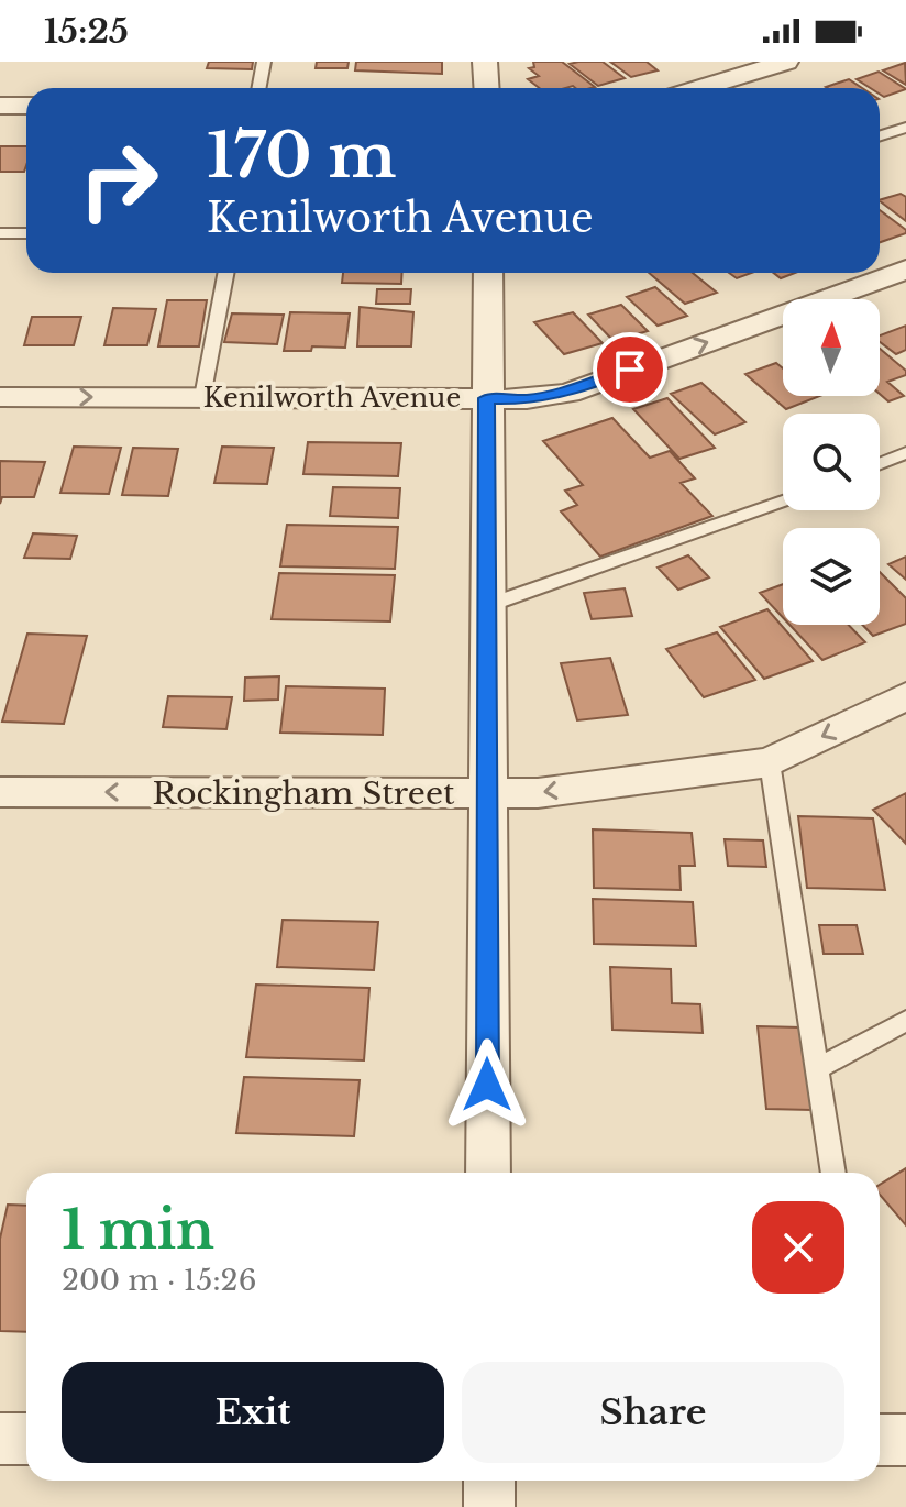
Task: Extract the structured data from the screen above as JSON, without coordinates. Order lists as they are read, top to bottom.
{
  "streets": {
    "street": ["Kenilworth Avenue", "Rockingham Street"]
  },
  "one_way": ["Kenilworth Avenue", "Rockingham Street"],
  "north": "top",
  "page": {
    "status": "15:25",
    "turn": ["170 m", "Kenilworth Avenue"],
    "heading": ["1 min", "200 m · 15:26"],
    "buttons": ["Exit", "Share"]
  }
}
